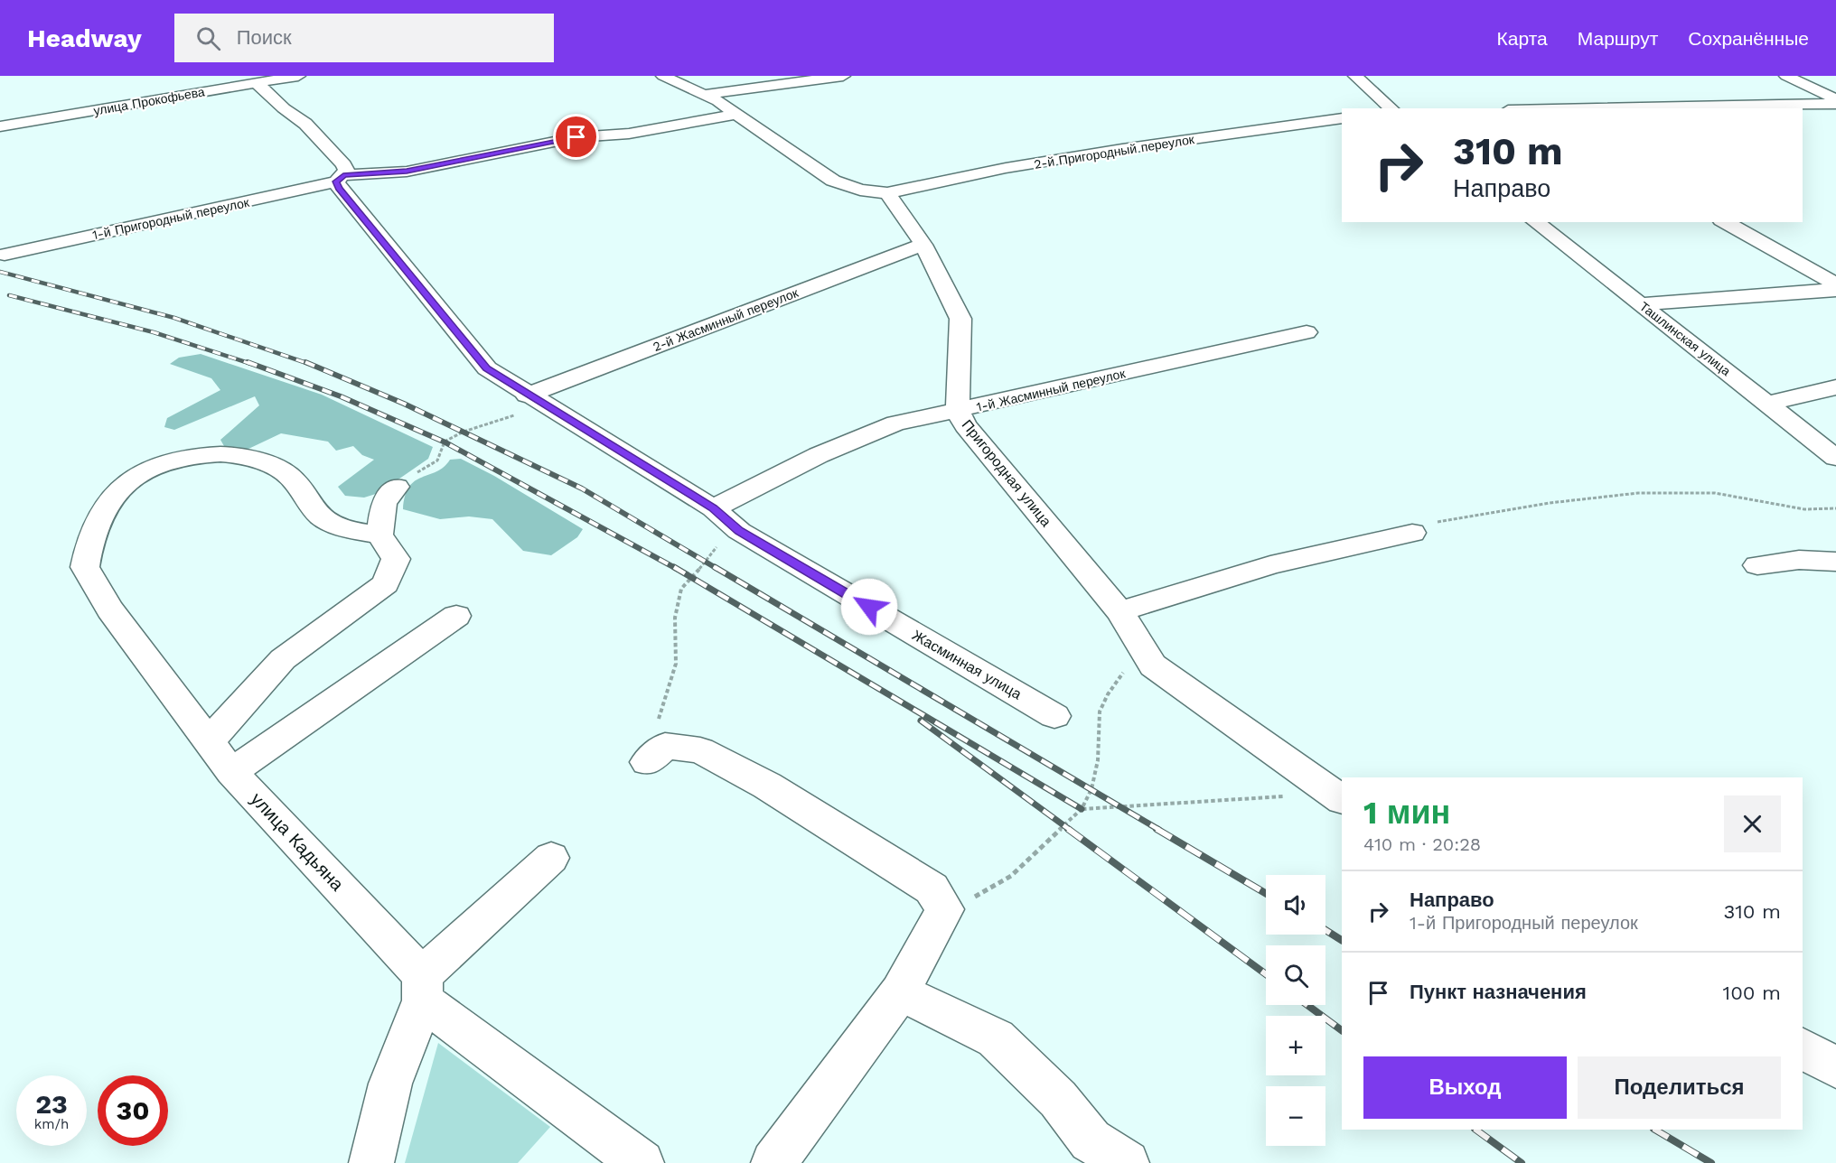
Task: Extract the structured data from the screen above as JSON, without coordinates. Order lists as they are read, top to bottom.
{
  "streets": {
    "street": [
      "улица Прокофьева",
      "2-й Пригородный переулок",
      "1-й Пригородный переулок",
      "2-й Жасминный переулок",
      "Ташлинская улица",
      "1-й Жасминный переулок",
      "Пригородная улица",
      "Жасминная улица",
      "улица Кадьяна"
    ]
  },
  "crossings": [
    ["улица Прокофьева", "Жасминная улица"],
    ["2-й Пригородный переулок", "Пригородная улица"],
    ["1-й Пригородный переулок", "Жасминная улица"],
    ["2-й Жасминный переулок", "Пригородная улица"],
    ["2-й Жасминный переулок", "Жасминная улица"],
    ["1-й Жасминный переулок", "Пригородная улица"],
    ["1-й Жасминный переулок", "Жасминная улица"]
  ],
  "page": {
    "header": "Headway",
    "search": "Поиск",
    "nav": ["Карта", "Маршрут", "Сохранённые"],
    "turn": ["310 m", "Направо"],
    "heading": ["1 мин", "410 m · 20:28"],
    "list": [
      {
        "name": "Направо",
        "note": "1-й Пригородный переулок",
        "value": "310 m"
      },
      {
        "name": "Пункт назначения",
        "value": "100 m"
      }
    ],
    "map_buttons": ["+", "−"],
    "buttons": ["Выход", "Поделиться"],
    "speed": "23 km/h",
    "limit": "30"
  }
}
